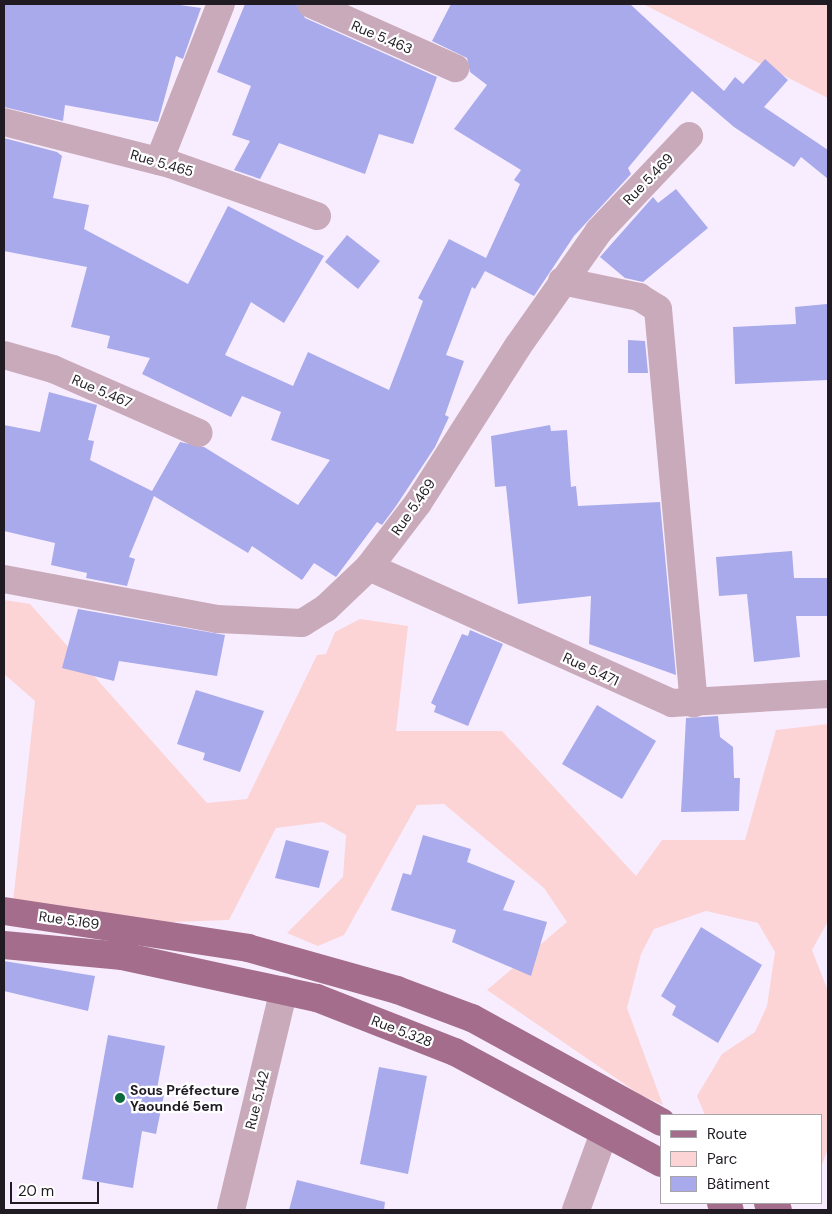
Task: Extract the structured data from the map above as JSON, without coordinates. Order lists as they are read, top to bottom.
{
  "streets": {
    "main road": ["Rue 5.169", "Rue 5.328"],
    "street": [
      "Rue 5.463",
      "Rue 5.465",
      "Rue 5.469",
      "Rue 5.467",
      "Rue 5.471",
      "Rue 5.142"
    ]
  },
  "crossings": [
    ["Rue 5.469", "Rue 5.471"],
    ["Rue 5.328", "Rue 5.142"]
  ],
  "places": ["Sous Préfecture Yaoundé 5em"],
  "legend": ["Route", "Parc", "Bâtiment"],
  "scale_bar": "20 m"
}
